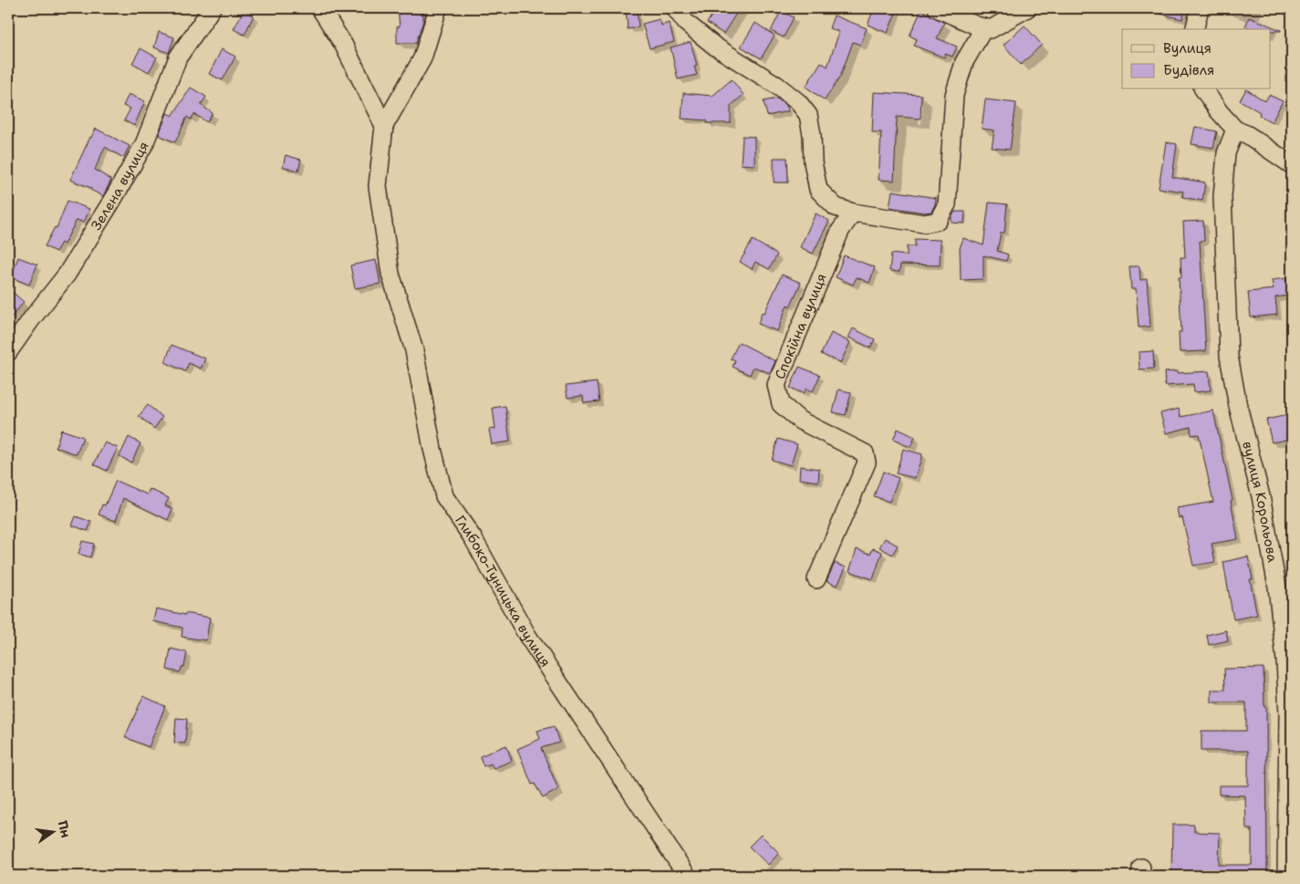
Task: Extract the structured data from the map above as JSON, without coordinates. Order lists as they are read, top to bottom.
{
  "streets": {
    "street": [
      "Зелена вулиця",
      "Спокійна вулиця",
      "вулиця Корольова",
      "Глибоко-Туницька вулиця"
    ]
  },
  "legend": ["Вулиця", "Будівля"],
  "north": "right"
}
